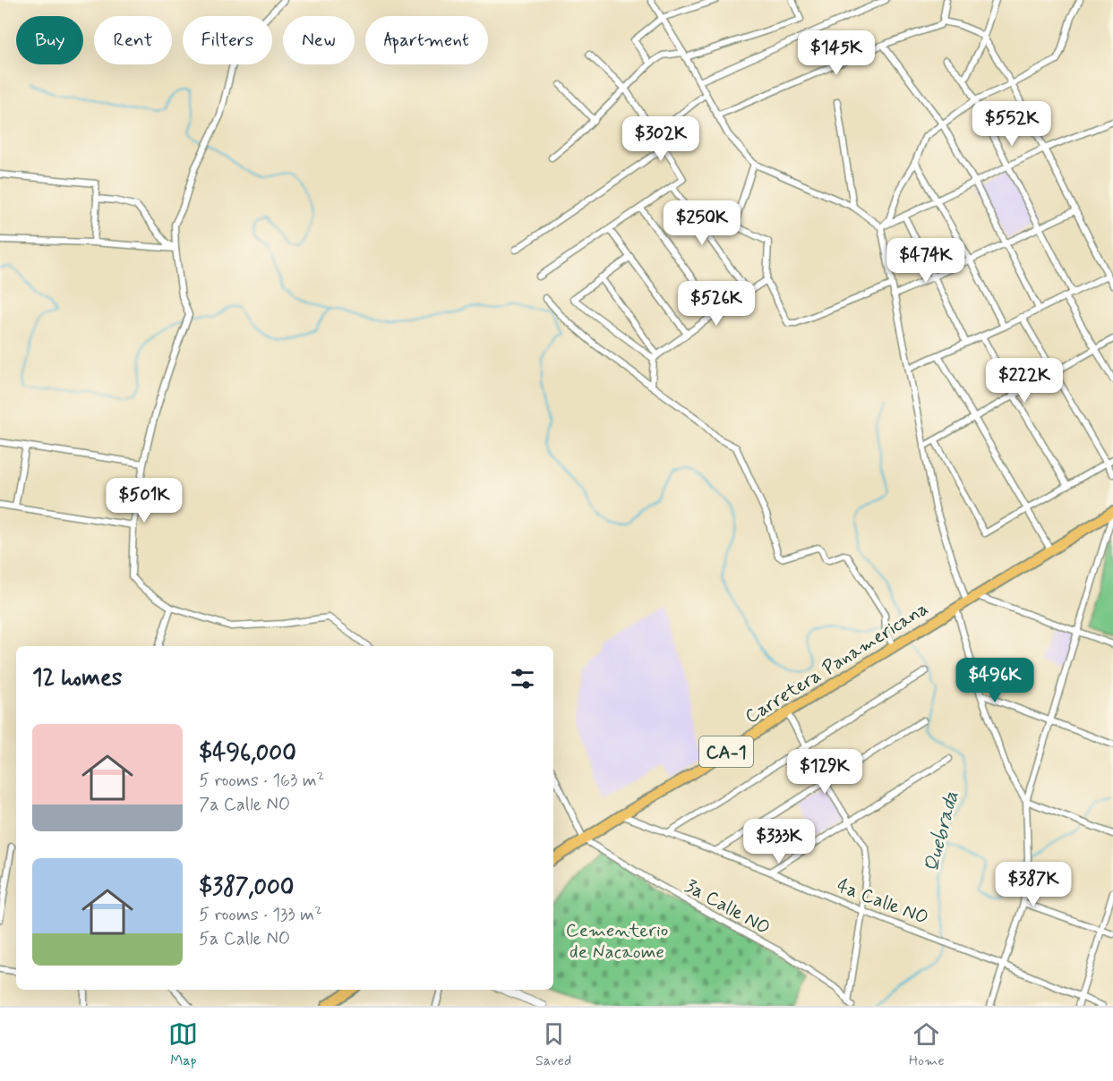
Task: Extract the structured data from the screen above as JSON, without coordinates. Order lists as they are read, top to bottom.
{
  "streets": {
    "highway": ["Carretera Panamericana", "CA-1"],
    "street": ["4a Calle NO", "3a Calle NO"]
  },
  "crossings": [
    ["Carretera Panamericana", "4a Calle NO"],
    ["Carretera Panamericana", "3a Calle NO"]
  ],
  "water": ["Quebrada"],
  "parks": ["Cementerio de Nacaome"],
  "page": {
    "chip": [
      "Buy",
      "Rent",
      "Filters",
      "New",
      "Apartment"
    ],
    "price": [
      "$145K",
      "$552K",
      "$302K",
      "$250K",
      "$474K",
      "$526K",
      "$222K",
      "$501K",
      "$496K",
      "$129K",
      "$333K",
      "$387K"
    ],
    "heading": "12 homes",
    "list": [
      {
        "name": "$496,000",
        "note": "5 rooms · 163 m² · 7a Calle NO"
      },
      {
        "name": "$387,000",
        "note": "5 rooms · 133 m² · 5a Calle NO"
      }
    ],
    "tabs": ["Map", "Saved", "Home"]
  }
}
